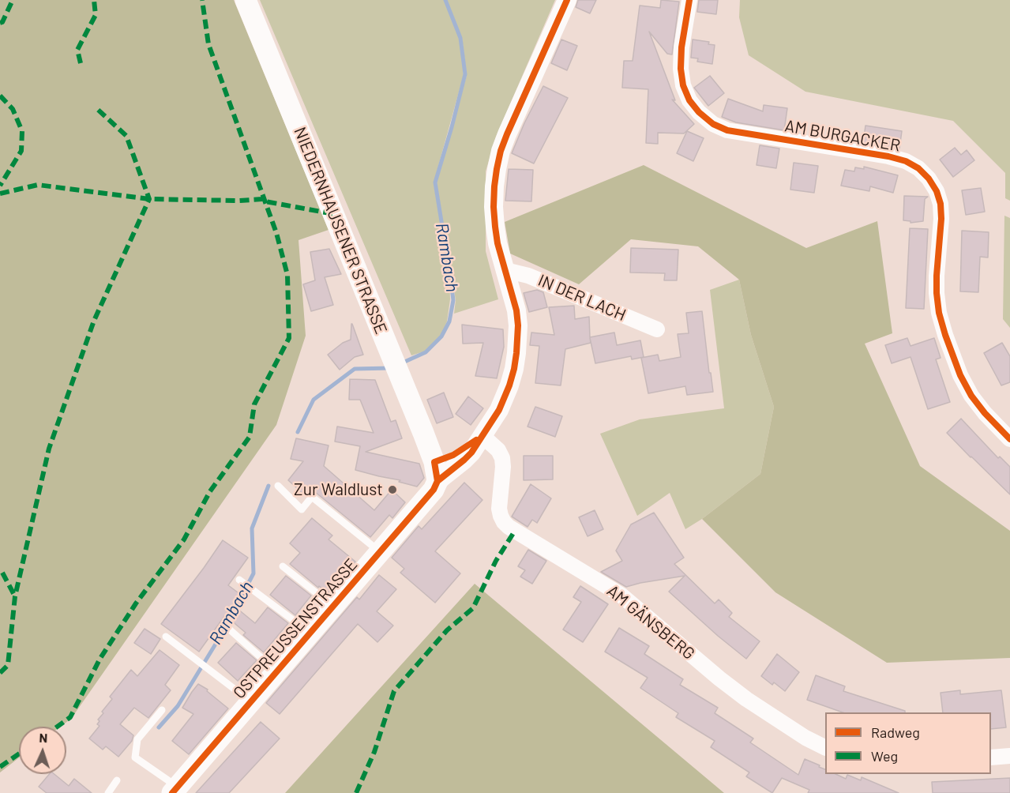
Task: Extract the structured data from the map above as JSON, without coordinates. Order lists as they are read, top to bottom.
{
  "streets": {
    "main road": ["NIEDERNHAUSENER STRASSE", "OSTPREUSSENSTRASSE"],
    "street": ["AM BURGACKER", "IN DER LACH", "AM GÄNSBERG"]
  },
  "crossings": [
    ["NIEDERNHAUSENER STRASSE", "OSTPREUSSENSTRASSE"],
    ["IN DER LACH", "OSTPREUSSENSTRASSE"],
    ["AM GÄNSBERG", "OSTPREUSSENSTRASSE"]
  ],
  "water": ["Rambach"],
  "places": ["Zur Waldlust"],
  "legend": ["Radweg", "Weg"],
  "north": "top"
}
